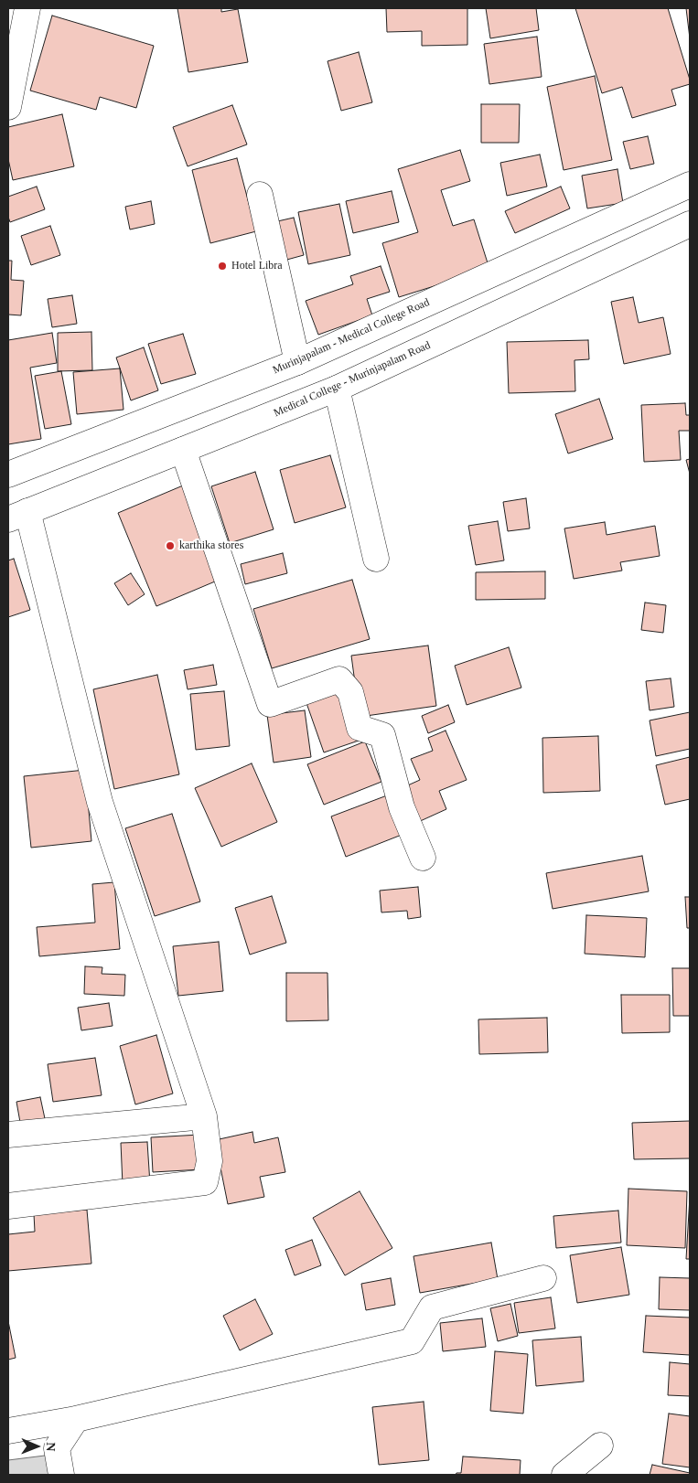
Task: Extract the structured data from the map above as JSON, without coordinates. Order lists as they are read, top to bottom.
{
  "streets": {
    "street": ["Murinjapalam - Medical College Road", "Medical College - Murinjapalam Road"]
  },
  "places": ["Hotel Libra", "karthika stores"],
  "north": "right"
}
